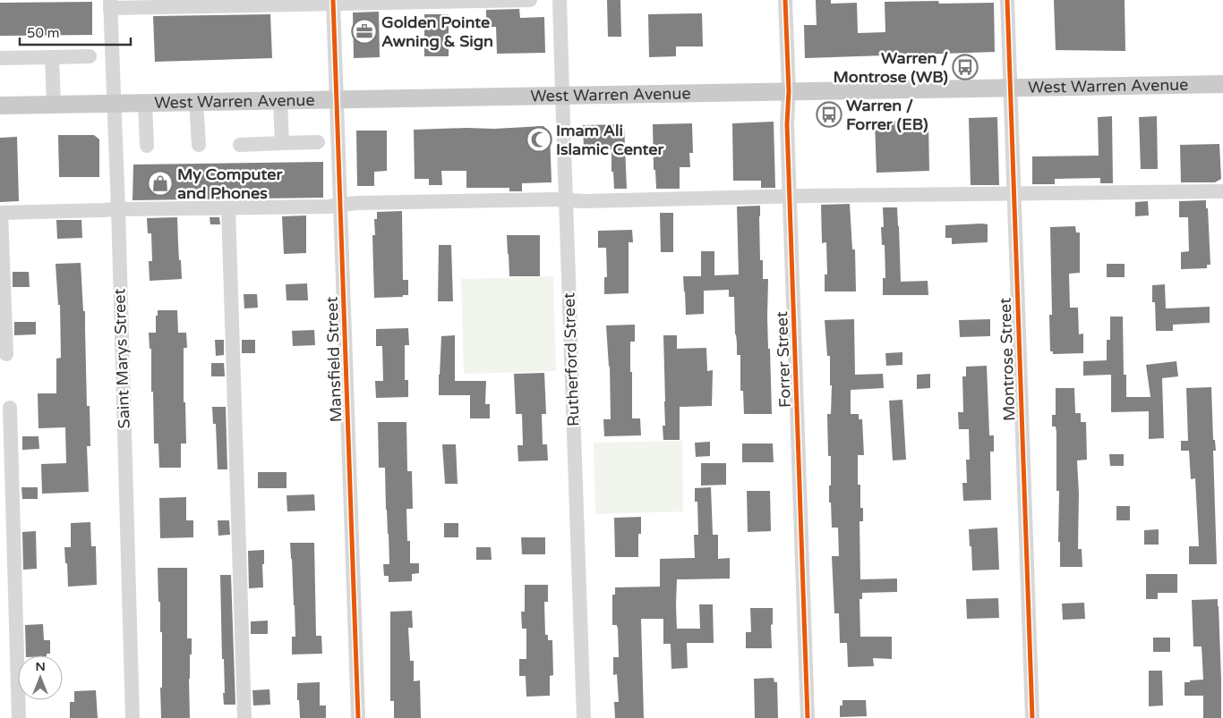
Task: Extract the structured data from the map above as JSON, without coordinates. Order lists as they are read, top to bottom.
{
  "streets": {
    "main road": ["West Warren Avenue"],
    "street": [
      "Saint Marys Street",
      "Mansfield Street",
      "Rutherford Street",
      "Forrer Street",
      "Montrose Street"
    ]
  },
  "crossings": [
    ["West Warren Avenue", "Saint Marys Street"],
    ["West Warren Avenue", "Mansfield Street"],
    ["West Warren Avenue", "Rutherford Street"],
    ["West Warren Avenue", "Forrer Street"],
    ["West Warren Avenue", "Montrose Street"]
  ],
  "places": {
    "office": ["Golden Pointe Awning & Sign"],
    "bus stop": ["Warren / Montrose (WB)", "Warren / Forrer (EB)"],
    "mosque": ["Imam Ali Islamic Center"],
    "shop": ["My Computer and Phones"]
  },
  "scale_bar": "50 m",
  "north": "top"
}
